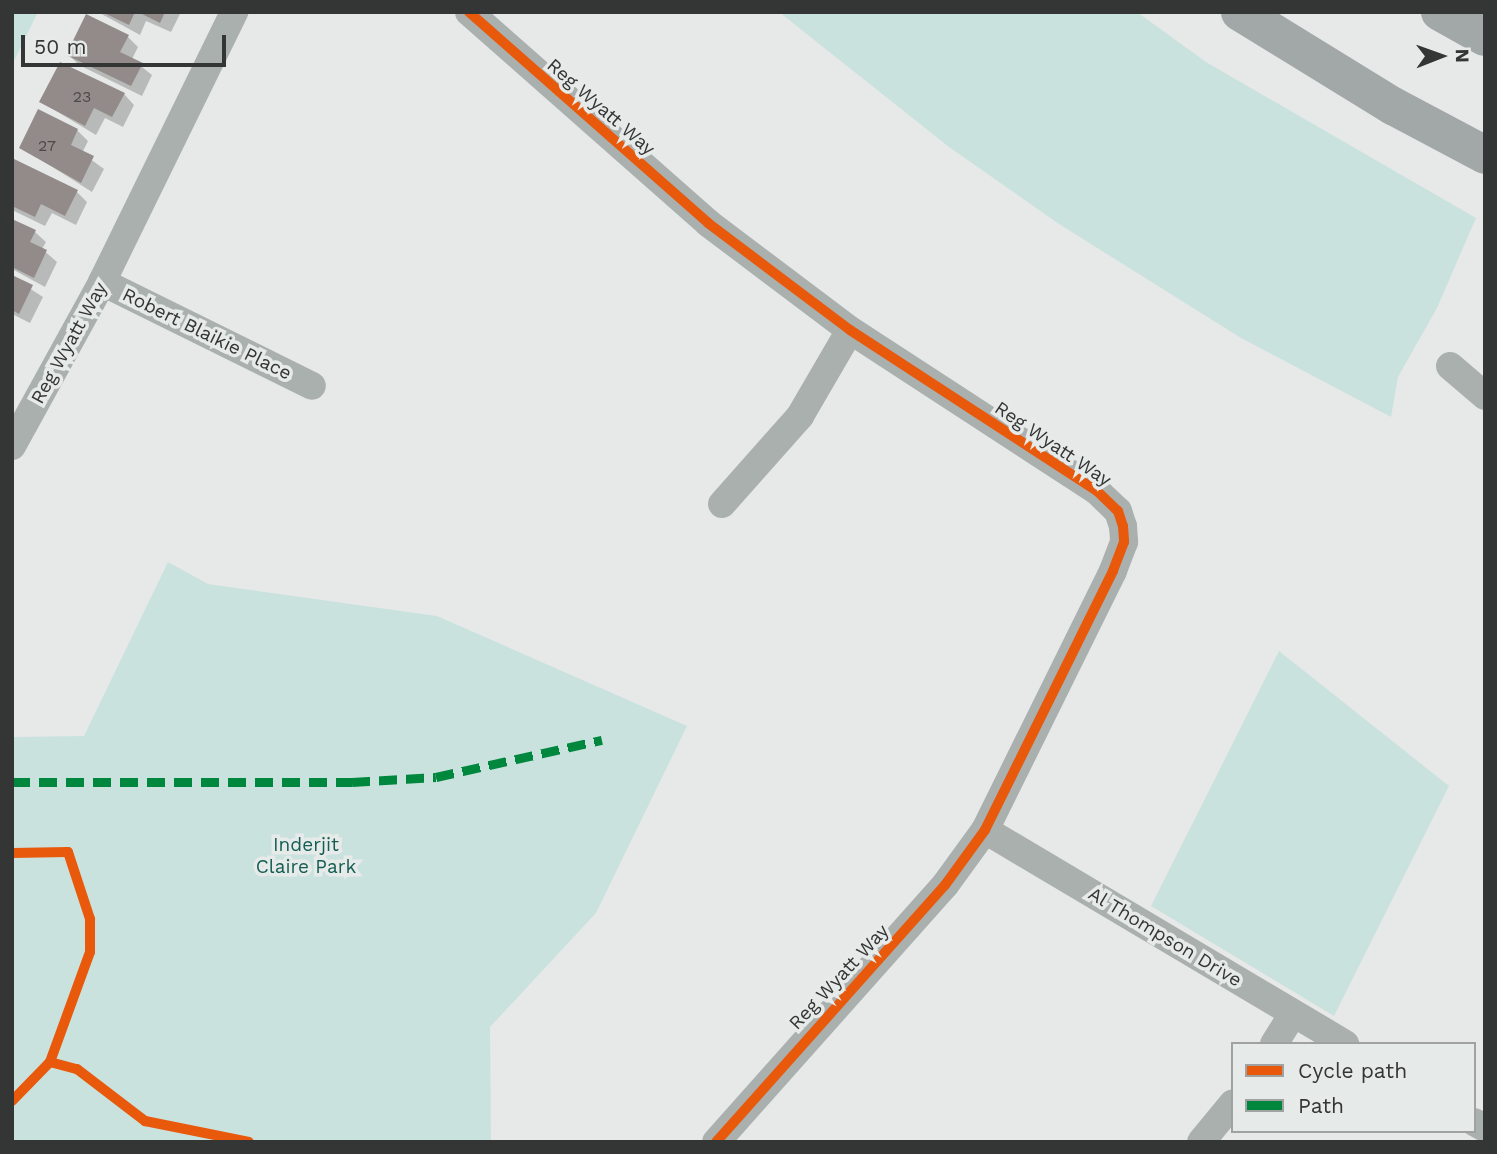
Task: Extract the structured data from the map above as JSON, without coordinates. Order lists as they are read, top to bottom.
{
  "streets": {
    "street": ["Reg Wyatt Way", "Robert Blaikie Place", "Al Thompson Drive"]
  },
  "crossings": [
    ["Reg Wyatt Way", "Robert Blaikie Place"],
    ["Reg Wyatt Way", "Al Thompson Drive"]
  ],
  "parks": ["Inderjit Claire Park"],
  "house_numbers": ["23", "27"],
  "legend": ["Cycle path", "Path"],
  "scale_bar": "50 m",
  "north": "right"
}
